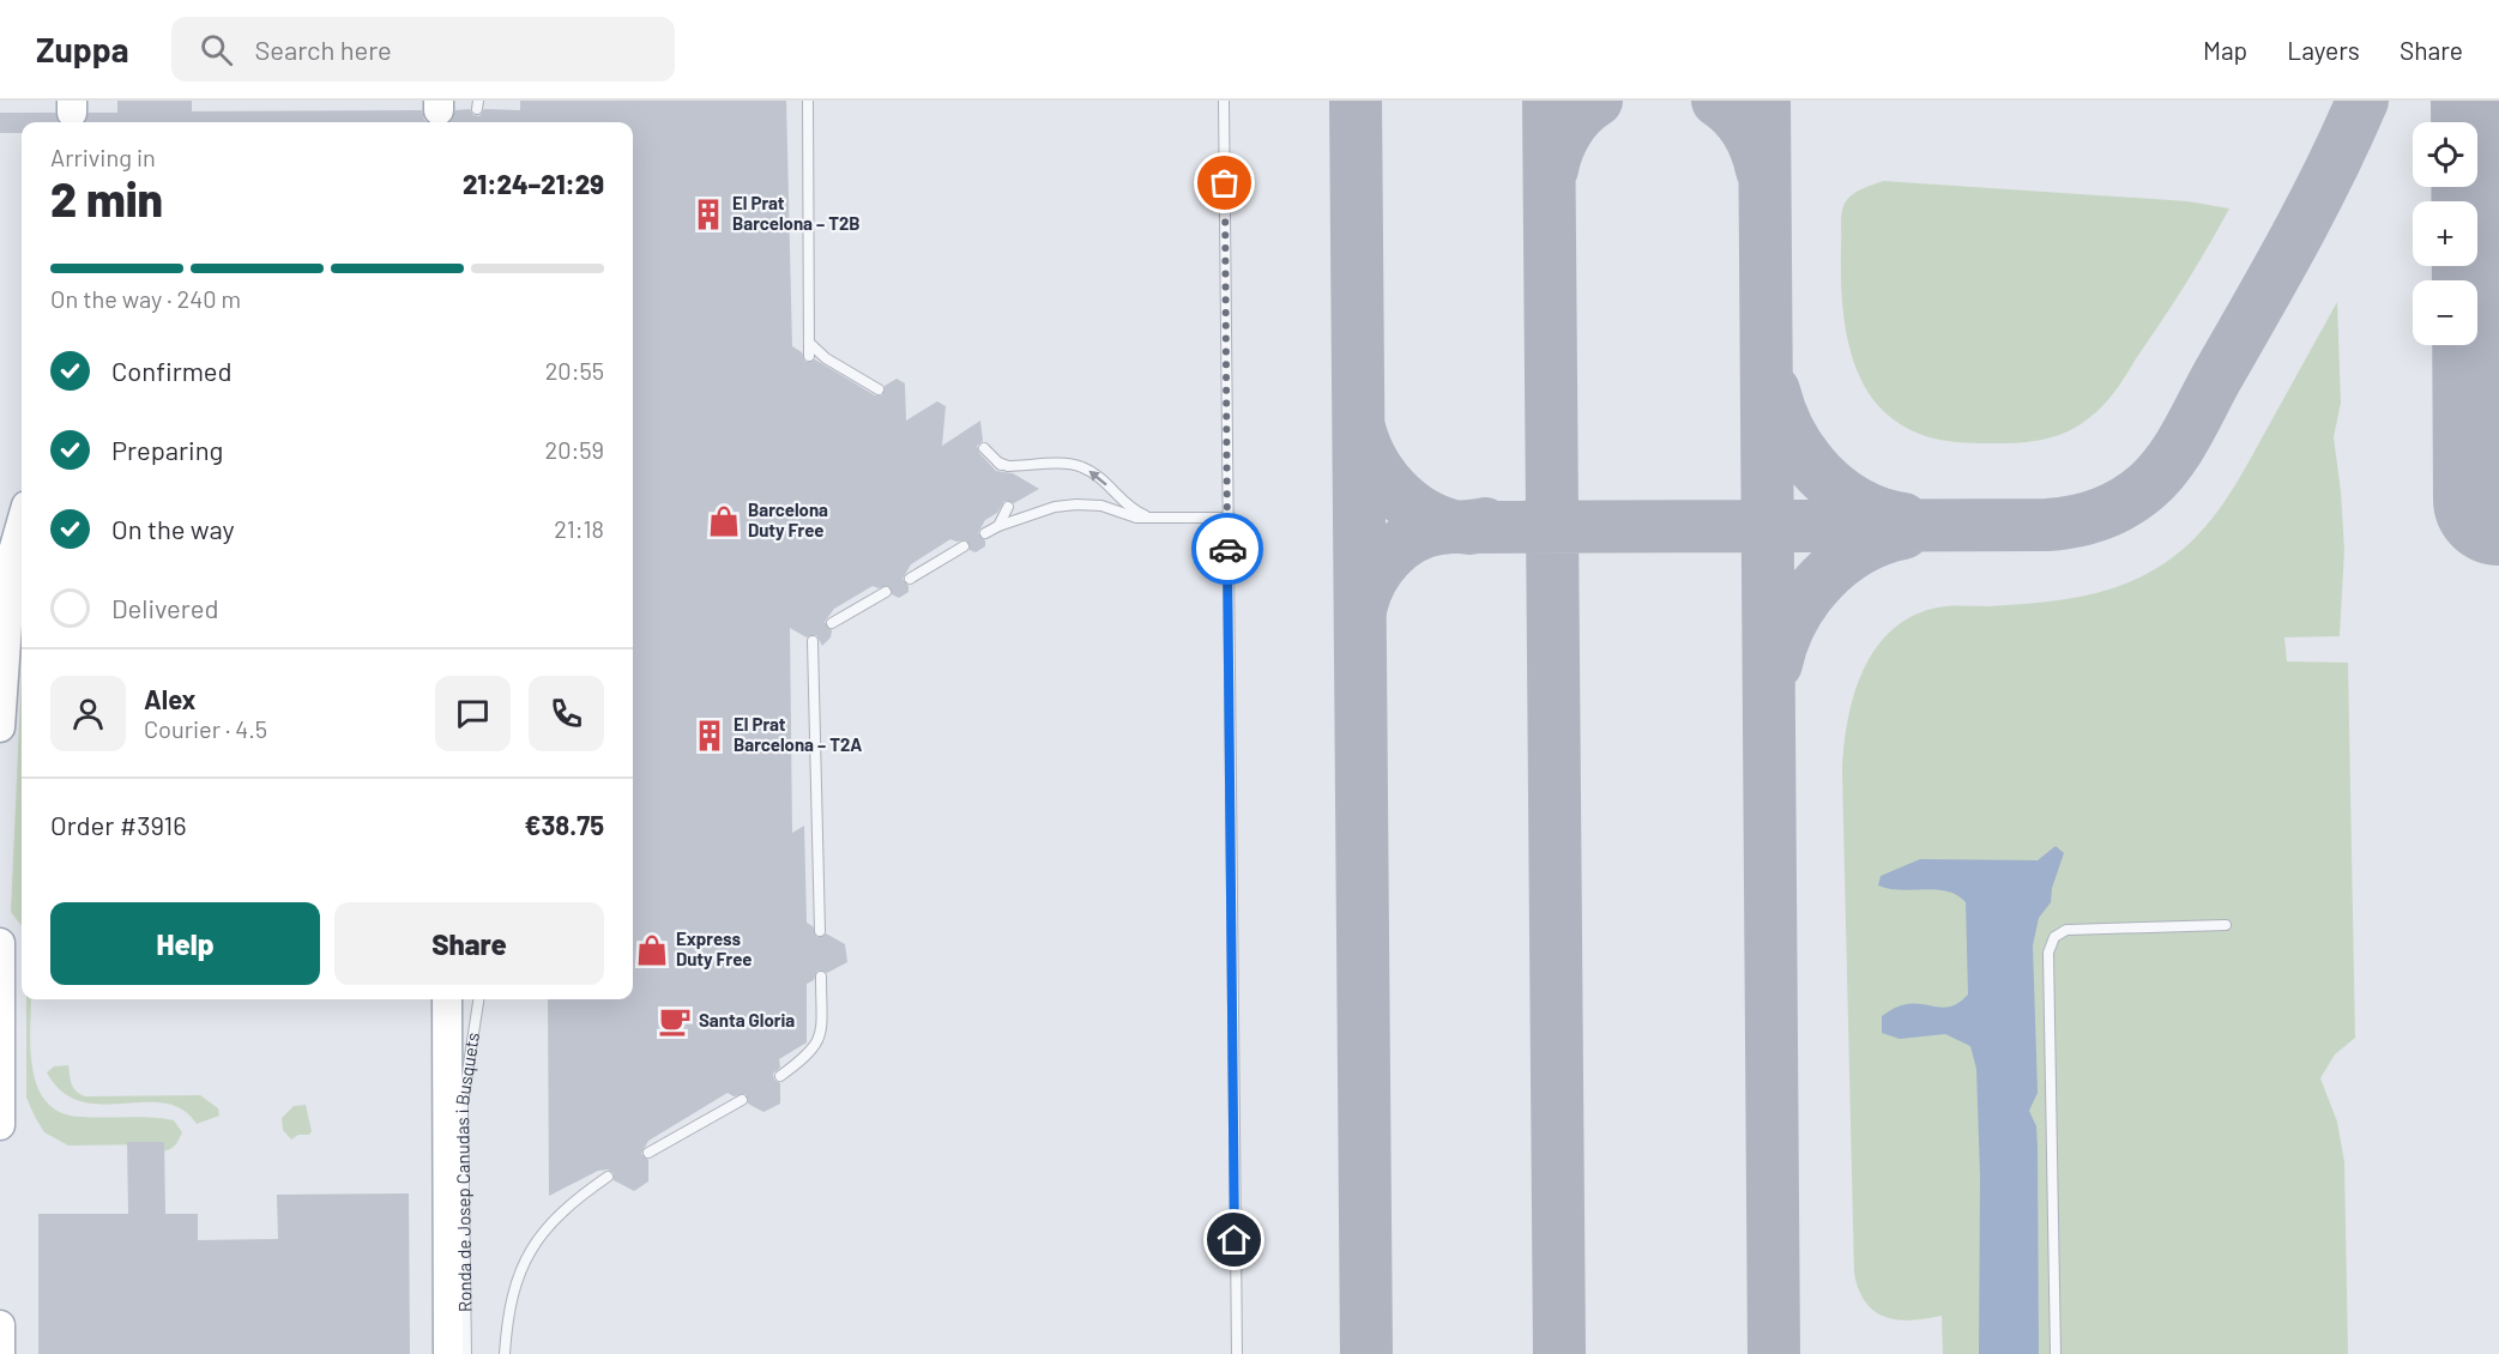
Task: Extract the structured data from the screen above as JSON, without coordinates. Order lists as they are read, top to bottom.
{
  "streets": {
    "main road": ["Ronda de Josep Canudas i Busquets"]
  },
  "places": {
    "building": ["El Prat Barcelona – T2B", "El Prat Barcelona – T2A"],
    "shop": ["Barcelona Duty Free", "Express Duty Free"],
    "cafe": ["Santa Gloria"]
  },
  "page": {
    "header": "Zuppa",
    "search": "Search here",
    "nav": ["Map", "Layers", "Share"],
    "map_buttons": ["+", "−"],
    "heading": ["2 min", "Arriving in", "21:24–21:29"],
    "panel": [
      "Alex",
      "Courier · 4.5",
      "Order #3916",
      "€38.75"
    ],
    "bar": "On the way · 240 m",
    "list": [
      ["Confirmed", "20:55"],
      ["Preparing", "20:59"],
      ["On the way", "21:18"],
      "Delivered"
    ],
    "buttons": ["Help", "Share"]
  }
}
